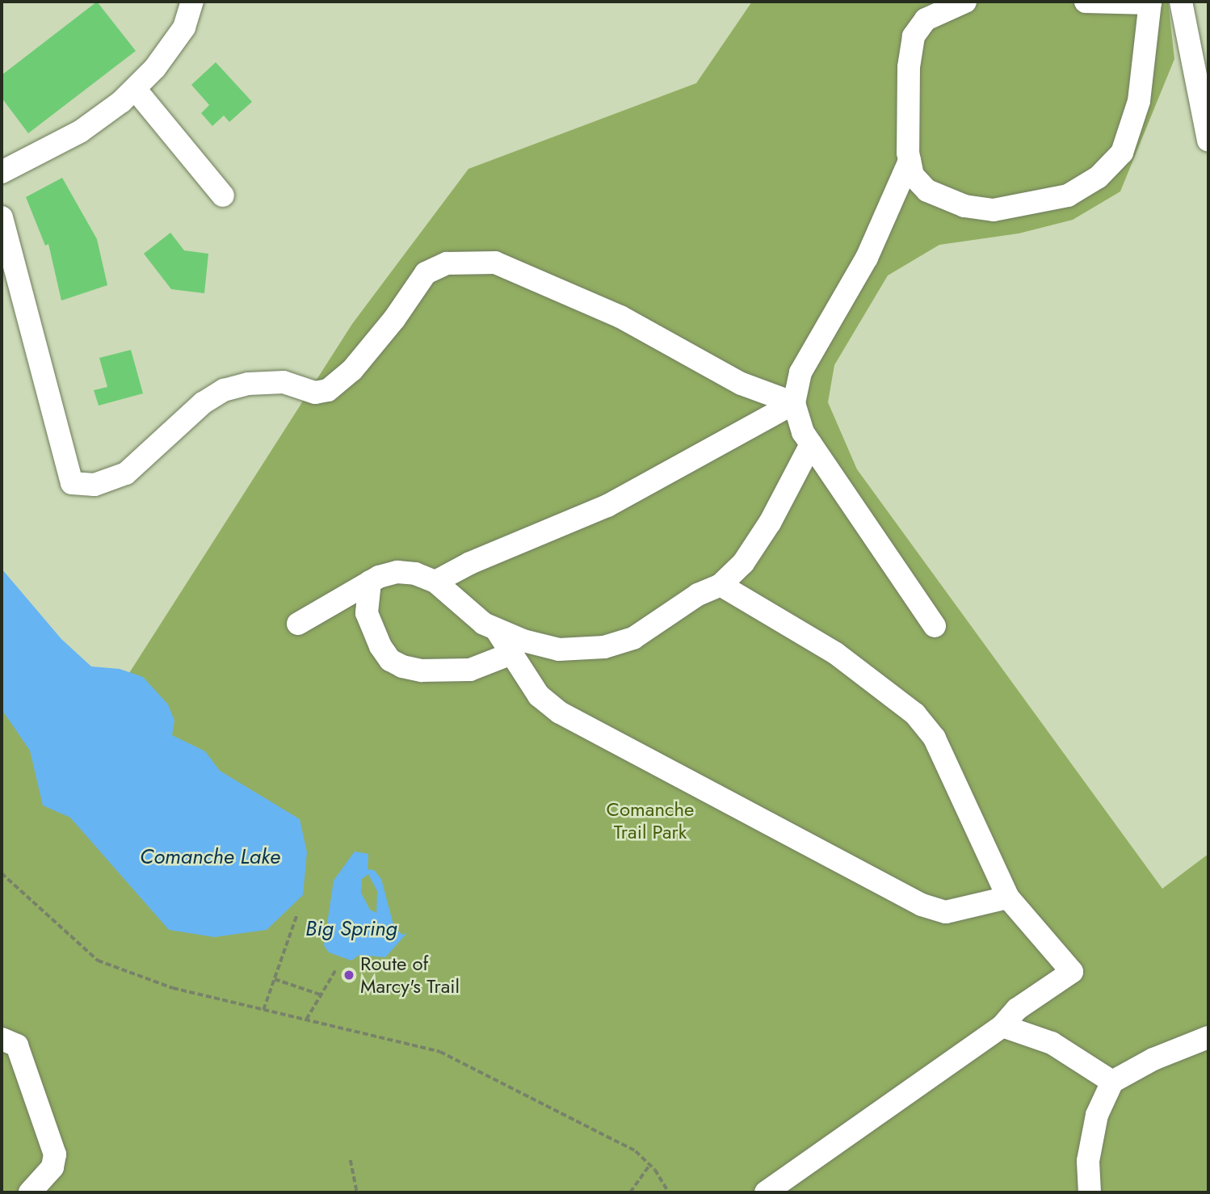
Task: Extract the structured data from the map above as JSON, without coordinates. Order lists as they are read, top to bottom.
{
  "water": ["Comanche Lake", "Big Spring"],
  "parks": ["Comanche Trail Park"],
  "places": ["Route of Marcy's Trail"]
}
